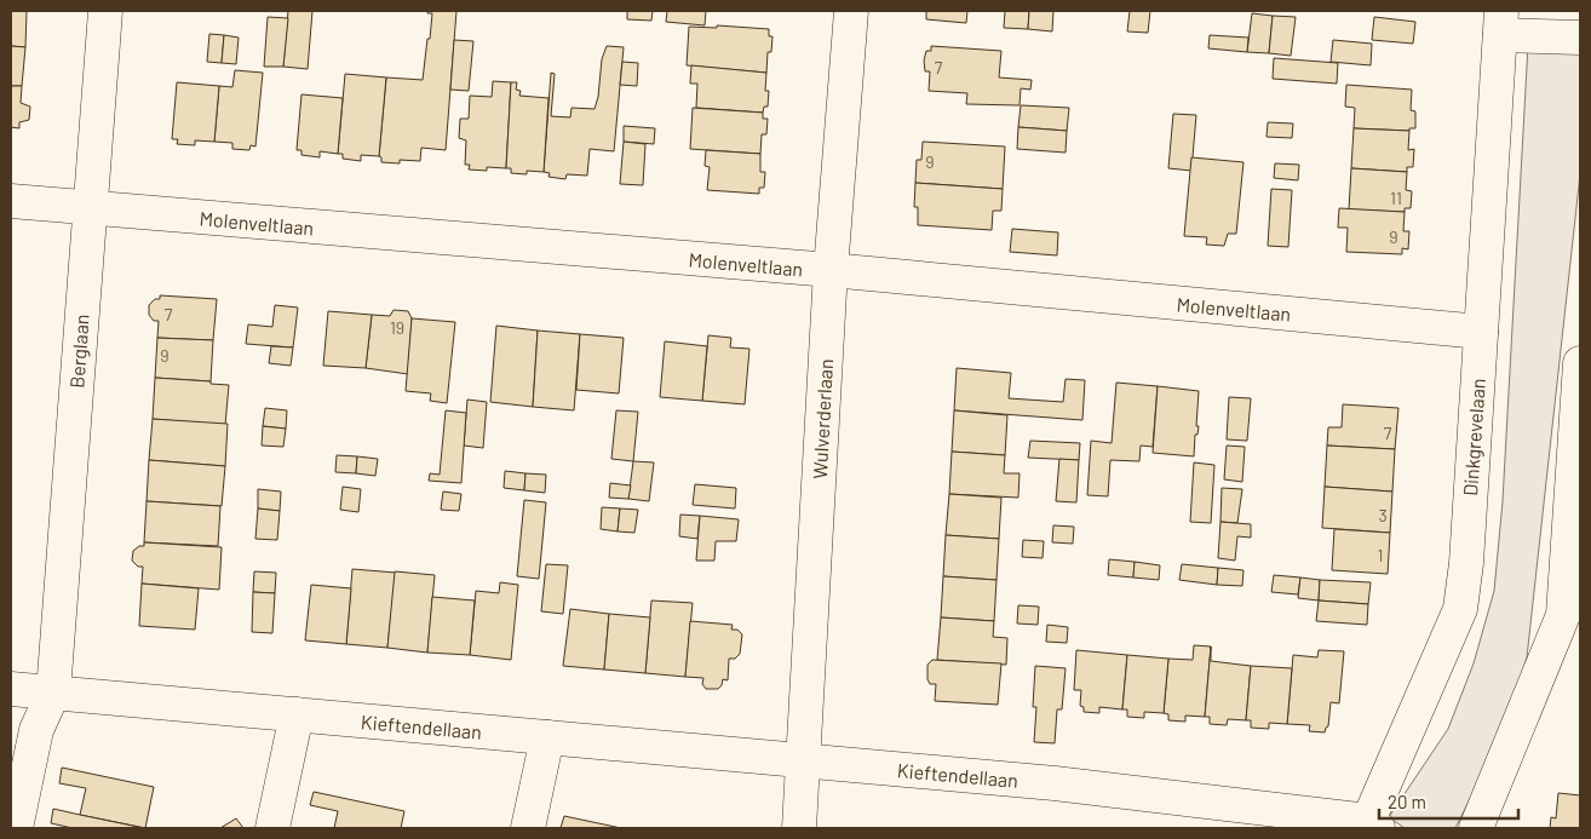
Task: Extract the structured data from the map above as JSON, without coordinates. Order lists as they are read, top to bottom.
{
  "streets": {
    "street": [
      "Molenveltlaan",
      "Berglaan",
      "Wulverderlaan",
      "Dinkgrevelaan",
      "Kieftendellaan"
    ]
  },
  "crossings": [
    ["Molenveltlaan", "Berglaan"],
    ["Molenveltlaan", "Wulverderlaan"],
    ["Molenveltlaan", "Dinkgrevelaan"],
    ["Berglaan", "Kieftendellaan"],
    ["Wulverderlaan", "Kieftendellaan"],
    ["Dinkgrevelaan", "Kieftendellaan"]
  ],
  "house_numbers": [
    "7",
    "9",
    "11",
    "9",
    "7",
    "19",
    "9",
    "7",
    "3",
    "1"
  ],
  "scale_bar": "20 m"
}
